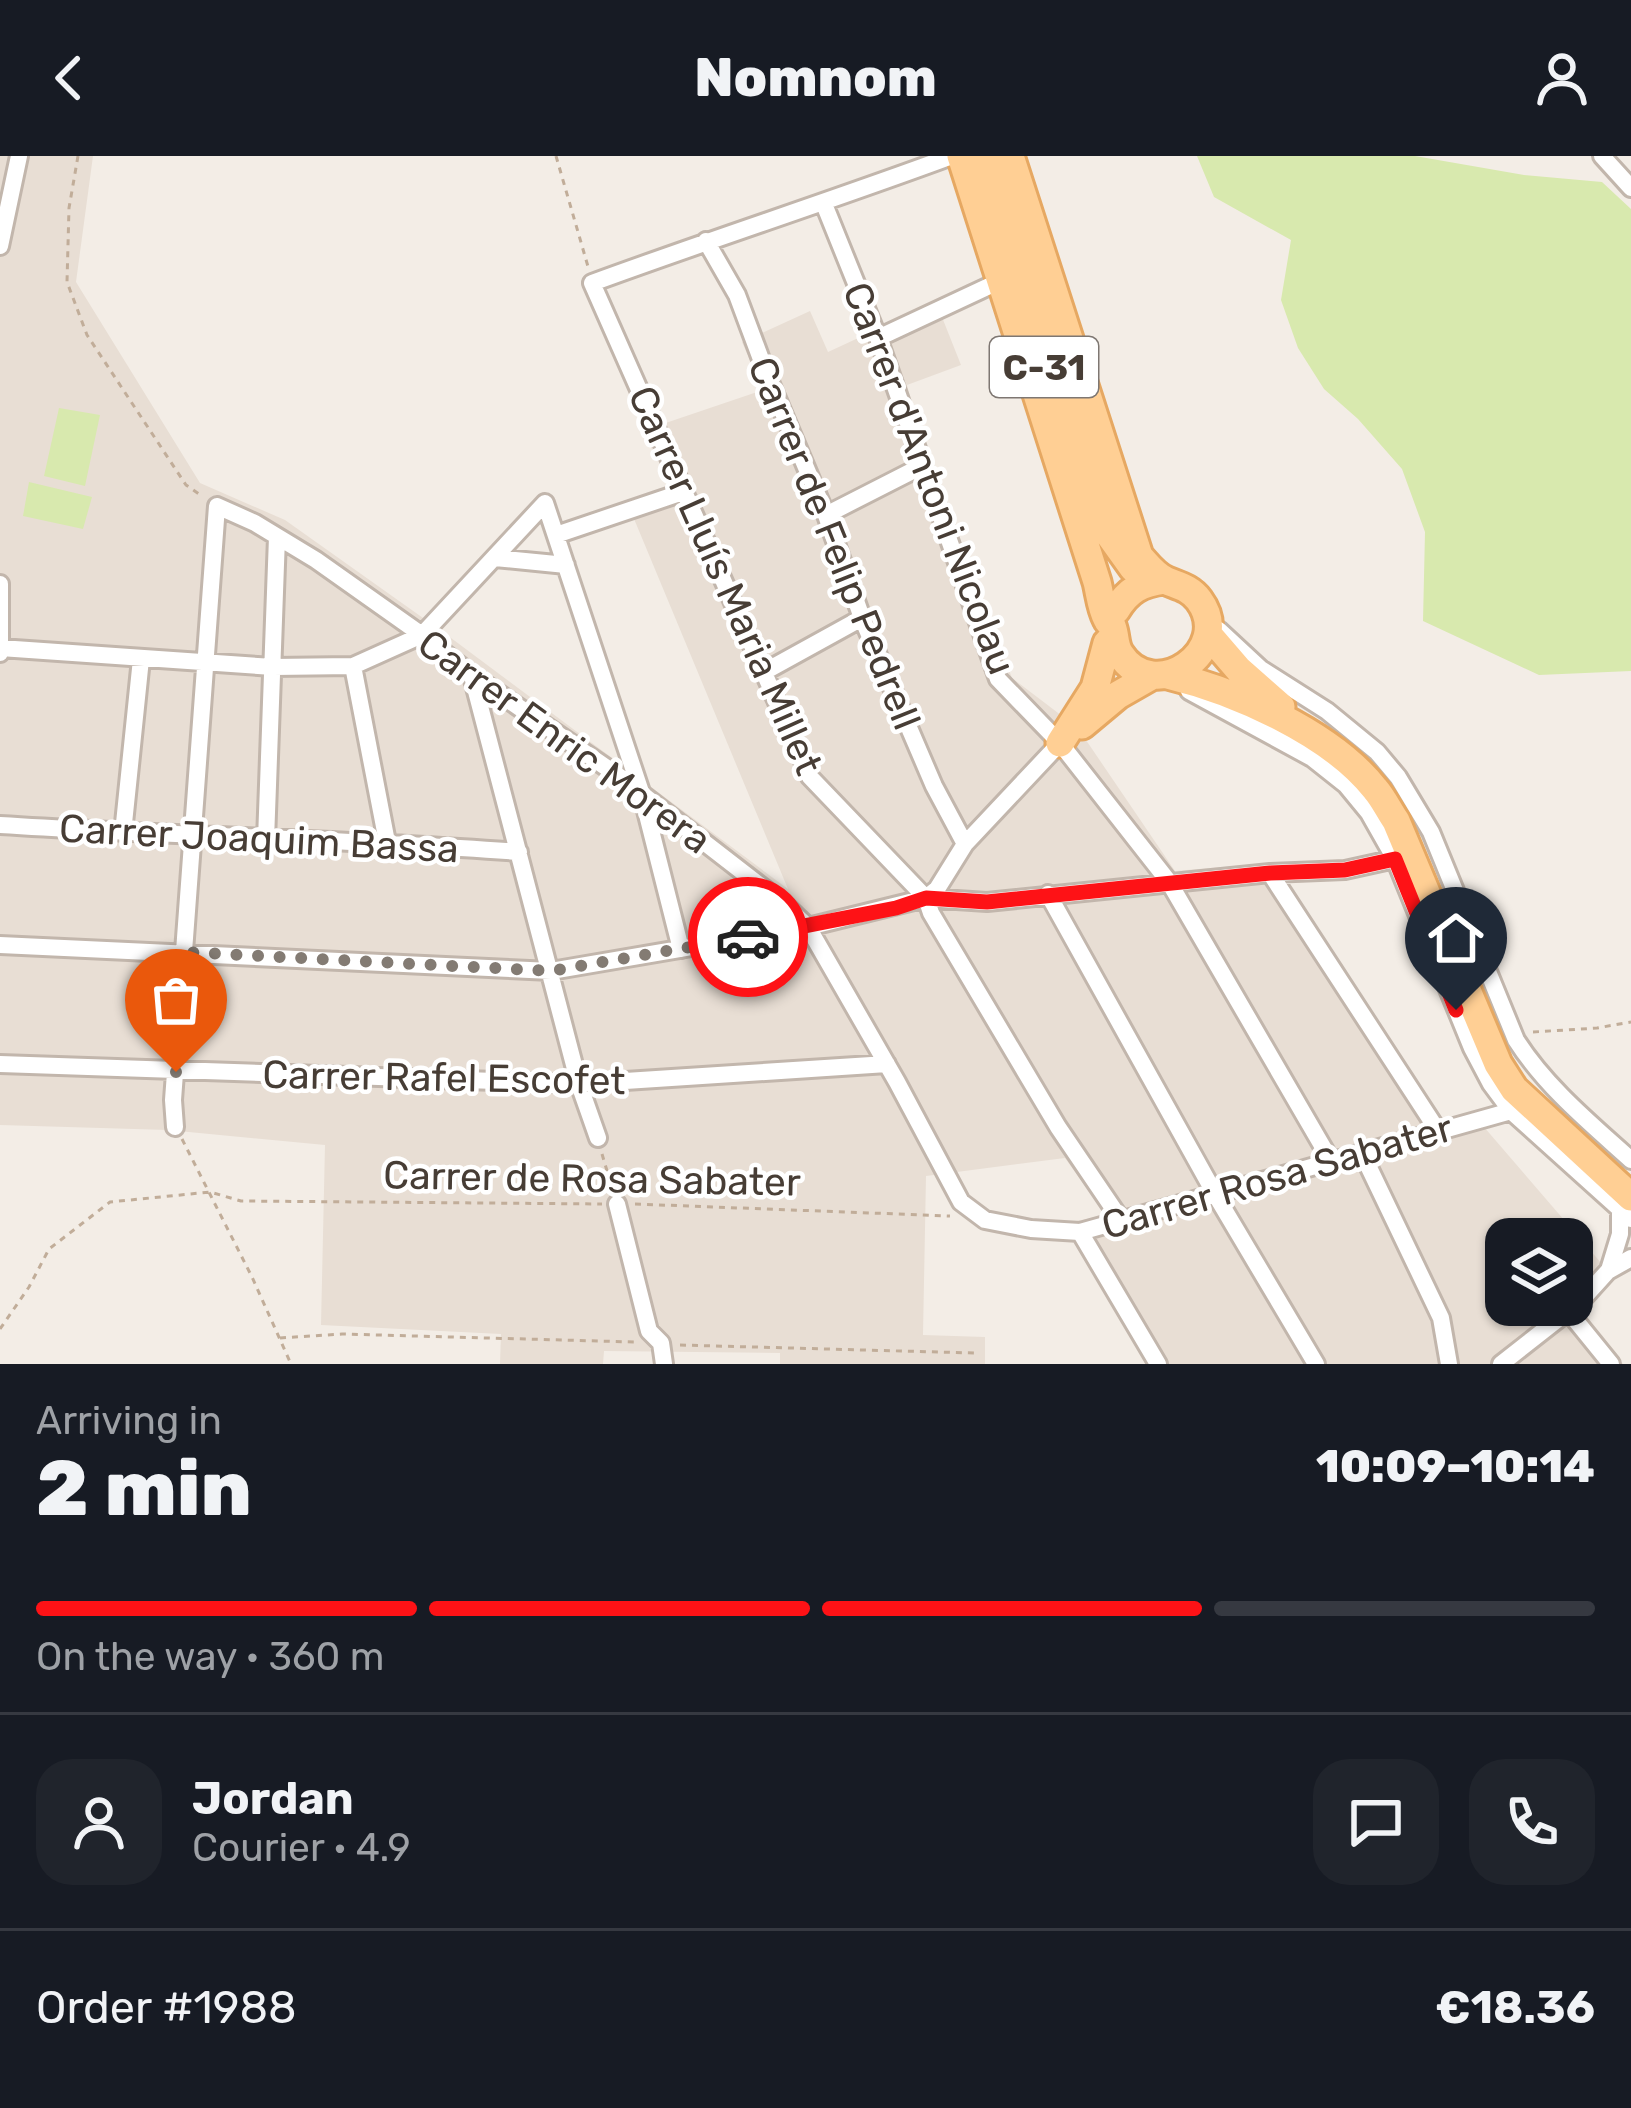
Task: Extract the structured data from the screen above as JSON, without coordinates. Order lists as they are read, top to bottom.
{
  "streets": {
    "main road": ["C-31"],
    "street": [
      "Carrer d'Antoni Nicolau",
      "Carrer de Felip Pedrell",
      "Carrer Lluís Maria Millet",
      "Carrer Enric Morera",
      "Carrer Joaquim Bassa",
      "Carrer Rafel Escofet",
      "Carrer Rosa Sabater"
    ],
    "path": ["Carrer de Rosa Sabater"]
  },
  "crossings": [
    ["Carrer d'Antoni Nicolau", "Carrer Rosa Sabater"],
    ["Carrer Lluís Maria Millet", "Carrer Rosa Sabater"],
    ["Carrer Enric Morera", "Carrer Rafel Escofet"],
    ["Carrer Enric Morera", "Carrer Rosa Sabater"],
    ["Carrer Enric Morera", "Carrer de Rosa Sabater"],
    ["Carrer Rosa Sabater", "Carrer de Rosa Sabater"]
  ],
  "page": {
    "header": "Nomnom",
    "heading": ["2 min", "Arriving in", "10:09–10:14"],
    "panel": [
      "Jordan",
      "Courier · 4.9",
      "Order #1988",
      "€18.36"
    ],
    "bar": "On the way · 360 m"
  }
}
